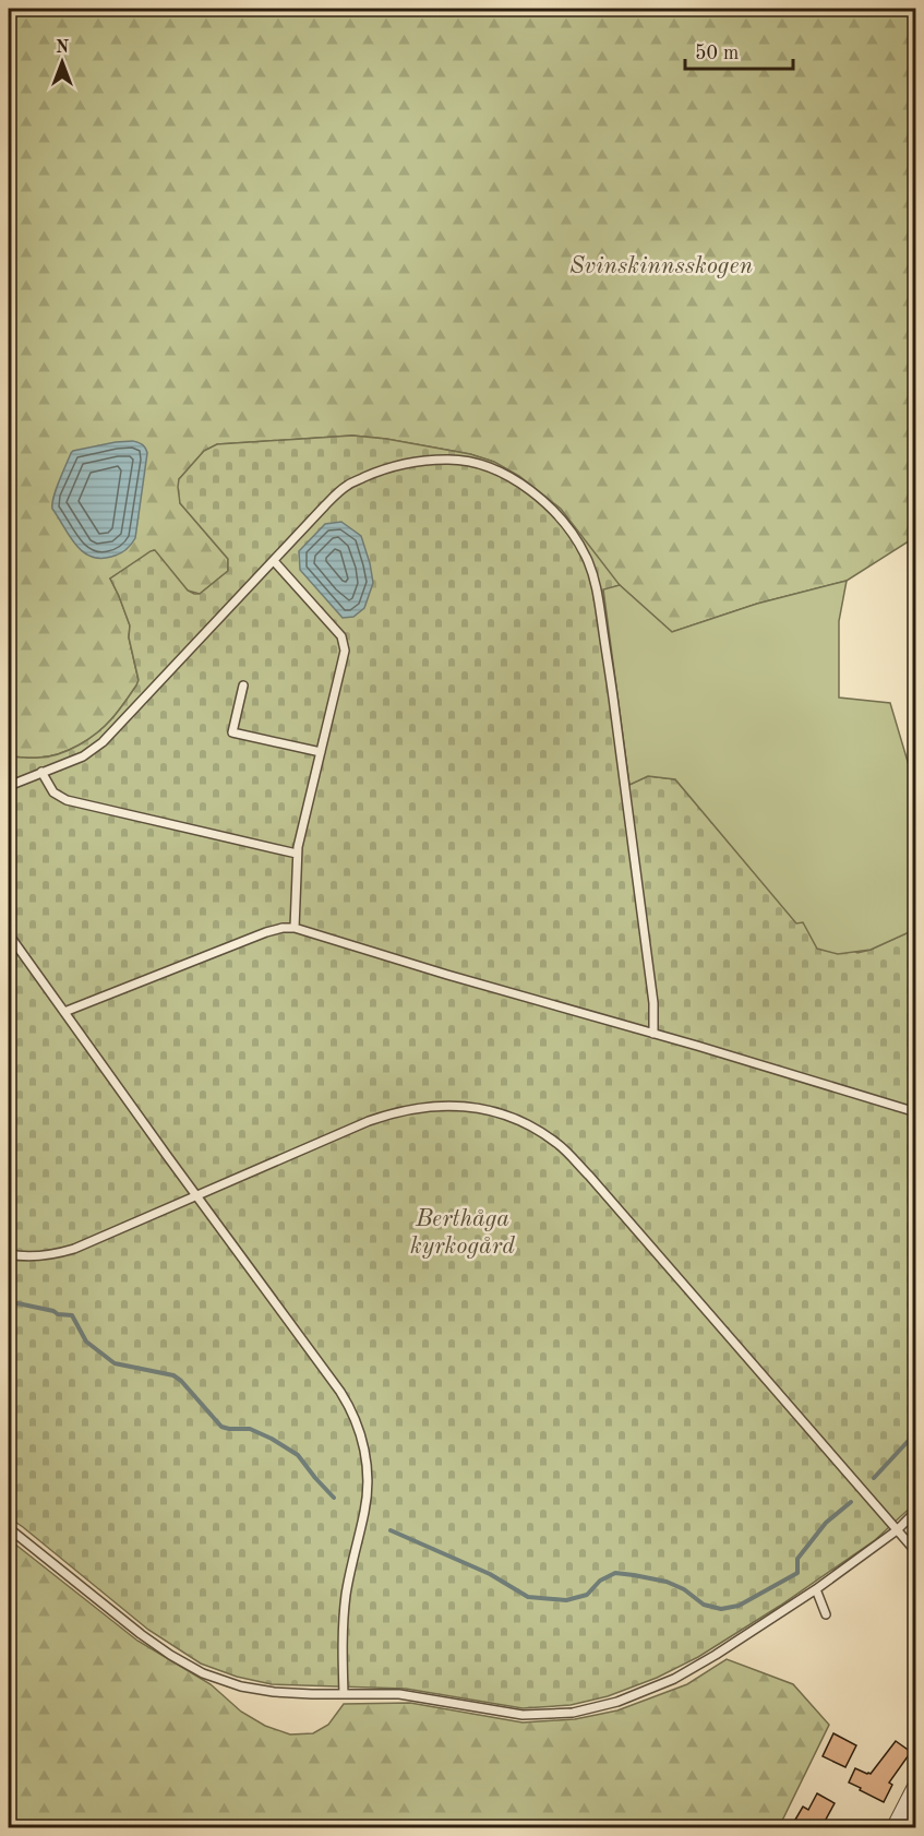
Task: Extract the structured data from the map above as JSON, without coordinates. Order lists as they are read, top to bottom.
{
  "parks": ["Svinskinnsskogen", "Berthåga kyrkogård"],
  "scale_bar": "50 m",
  "north": "top"
}
